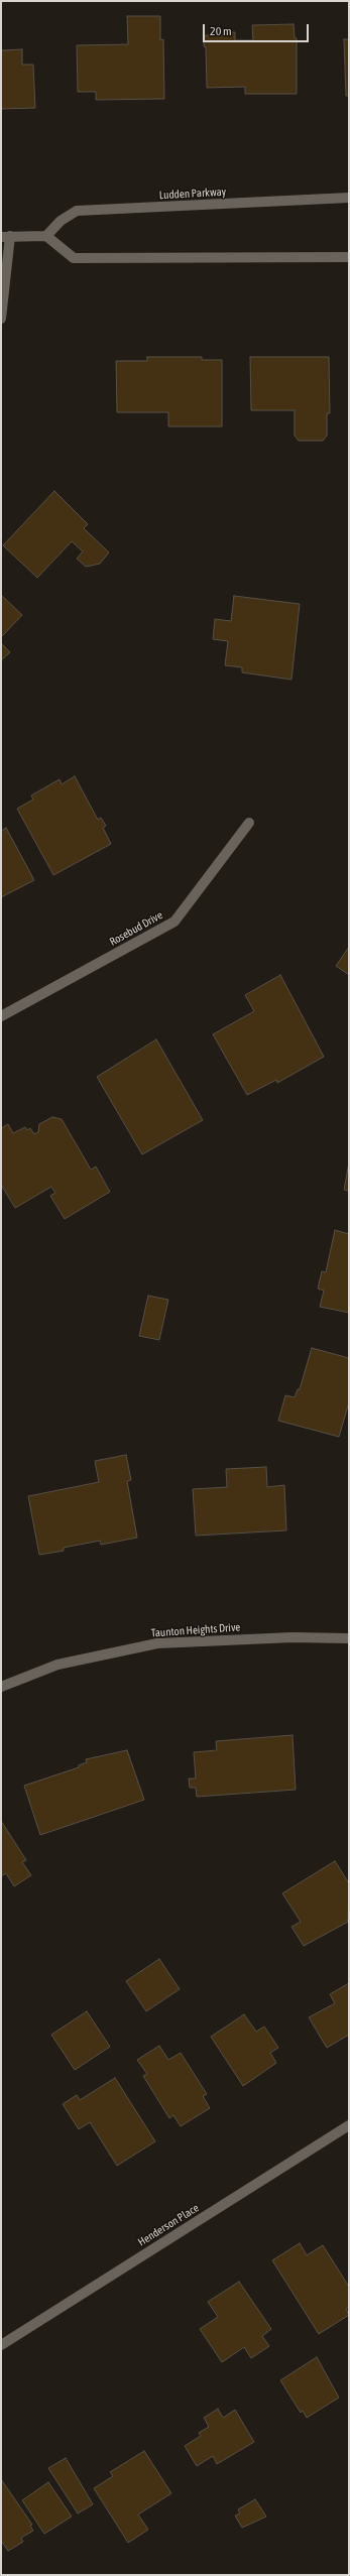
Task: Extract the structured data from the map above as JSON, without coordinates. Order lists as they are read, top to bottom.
{
  "streets": {
    "street": [
      "Ludden Parkway",
      "Rosebud Drive",
      "Taunton Heights Drive",
      "Henderson Place"
    ]
  },
  "scale_bar": "20 m"
}
